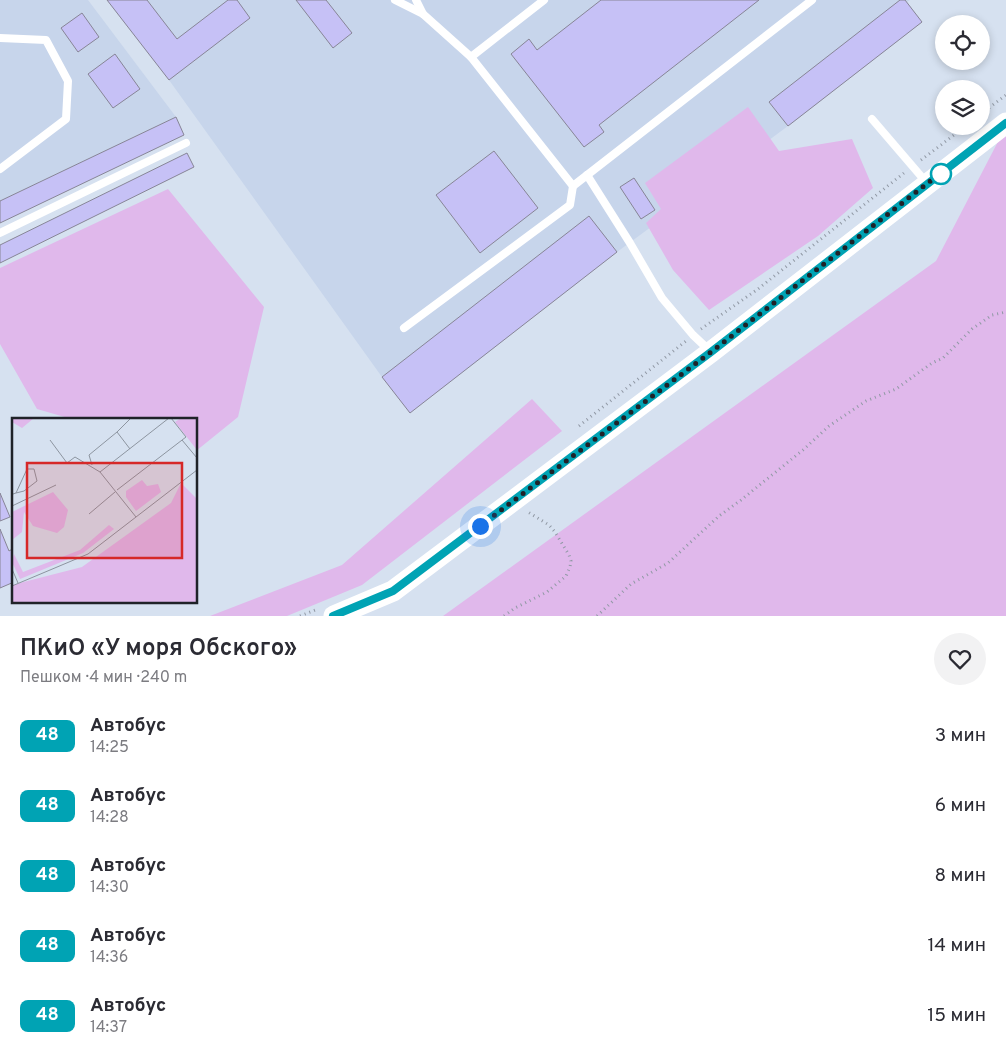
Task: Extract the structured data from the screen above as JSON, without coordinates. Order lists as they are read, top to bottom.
{
  "lines": ["bus line 48"],
  "page": {
    "heading": ["ПКиО «У моря Обского»", "Пешком · 4 мин · 240 m"],
    "list": [
      {
        "mark": "48",
        "name": "Автобус",
        "note": "14:25",
        "value": "3 мин"
      },
      {
        "mark": "48",
        "name": "Автобус",
        "note": "14:28",
        "value": "6 мин"
      },
      {
        "mark": "48",
        "name": "Автобус",
        "note": "14:30",
        "value": "8 мин"
      },
      {
        "mark": "48",
        "name": "Автобус",
        "note": "14:36",
        "value": "14 мин"
      },
      {
        "mark": "48",
        "name": "Автобус",
        "note": "14:37",
        "value": "15 мин"
      }
    ]
  }
}
